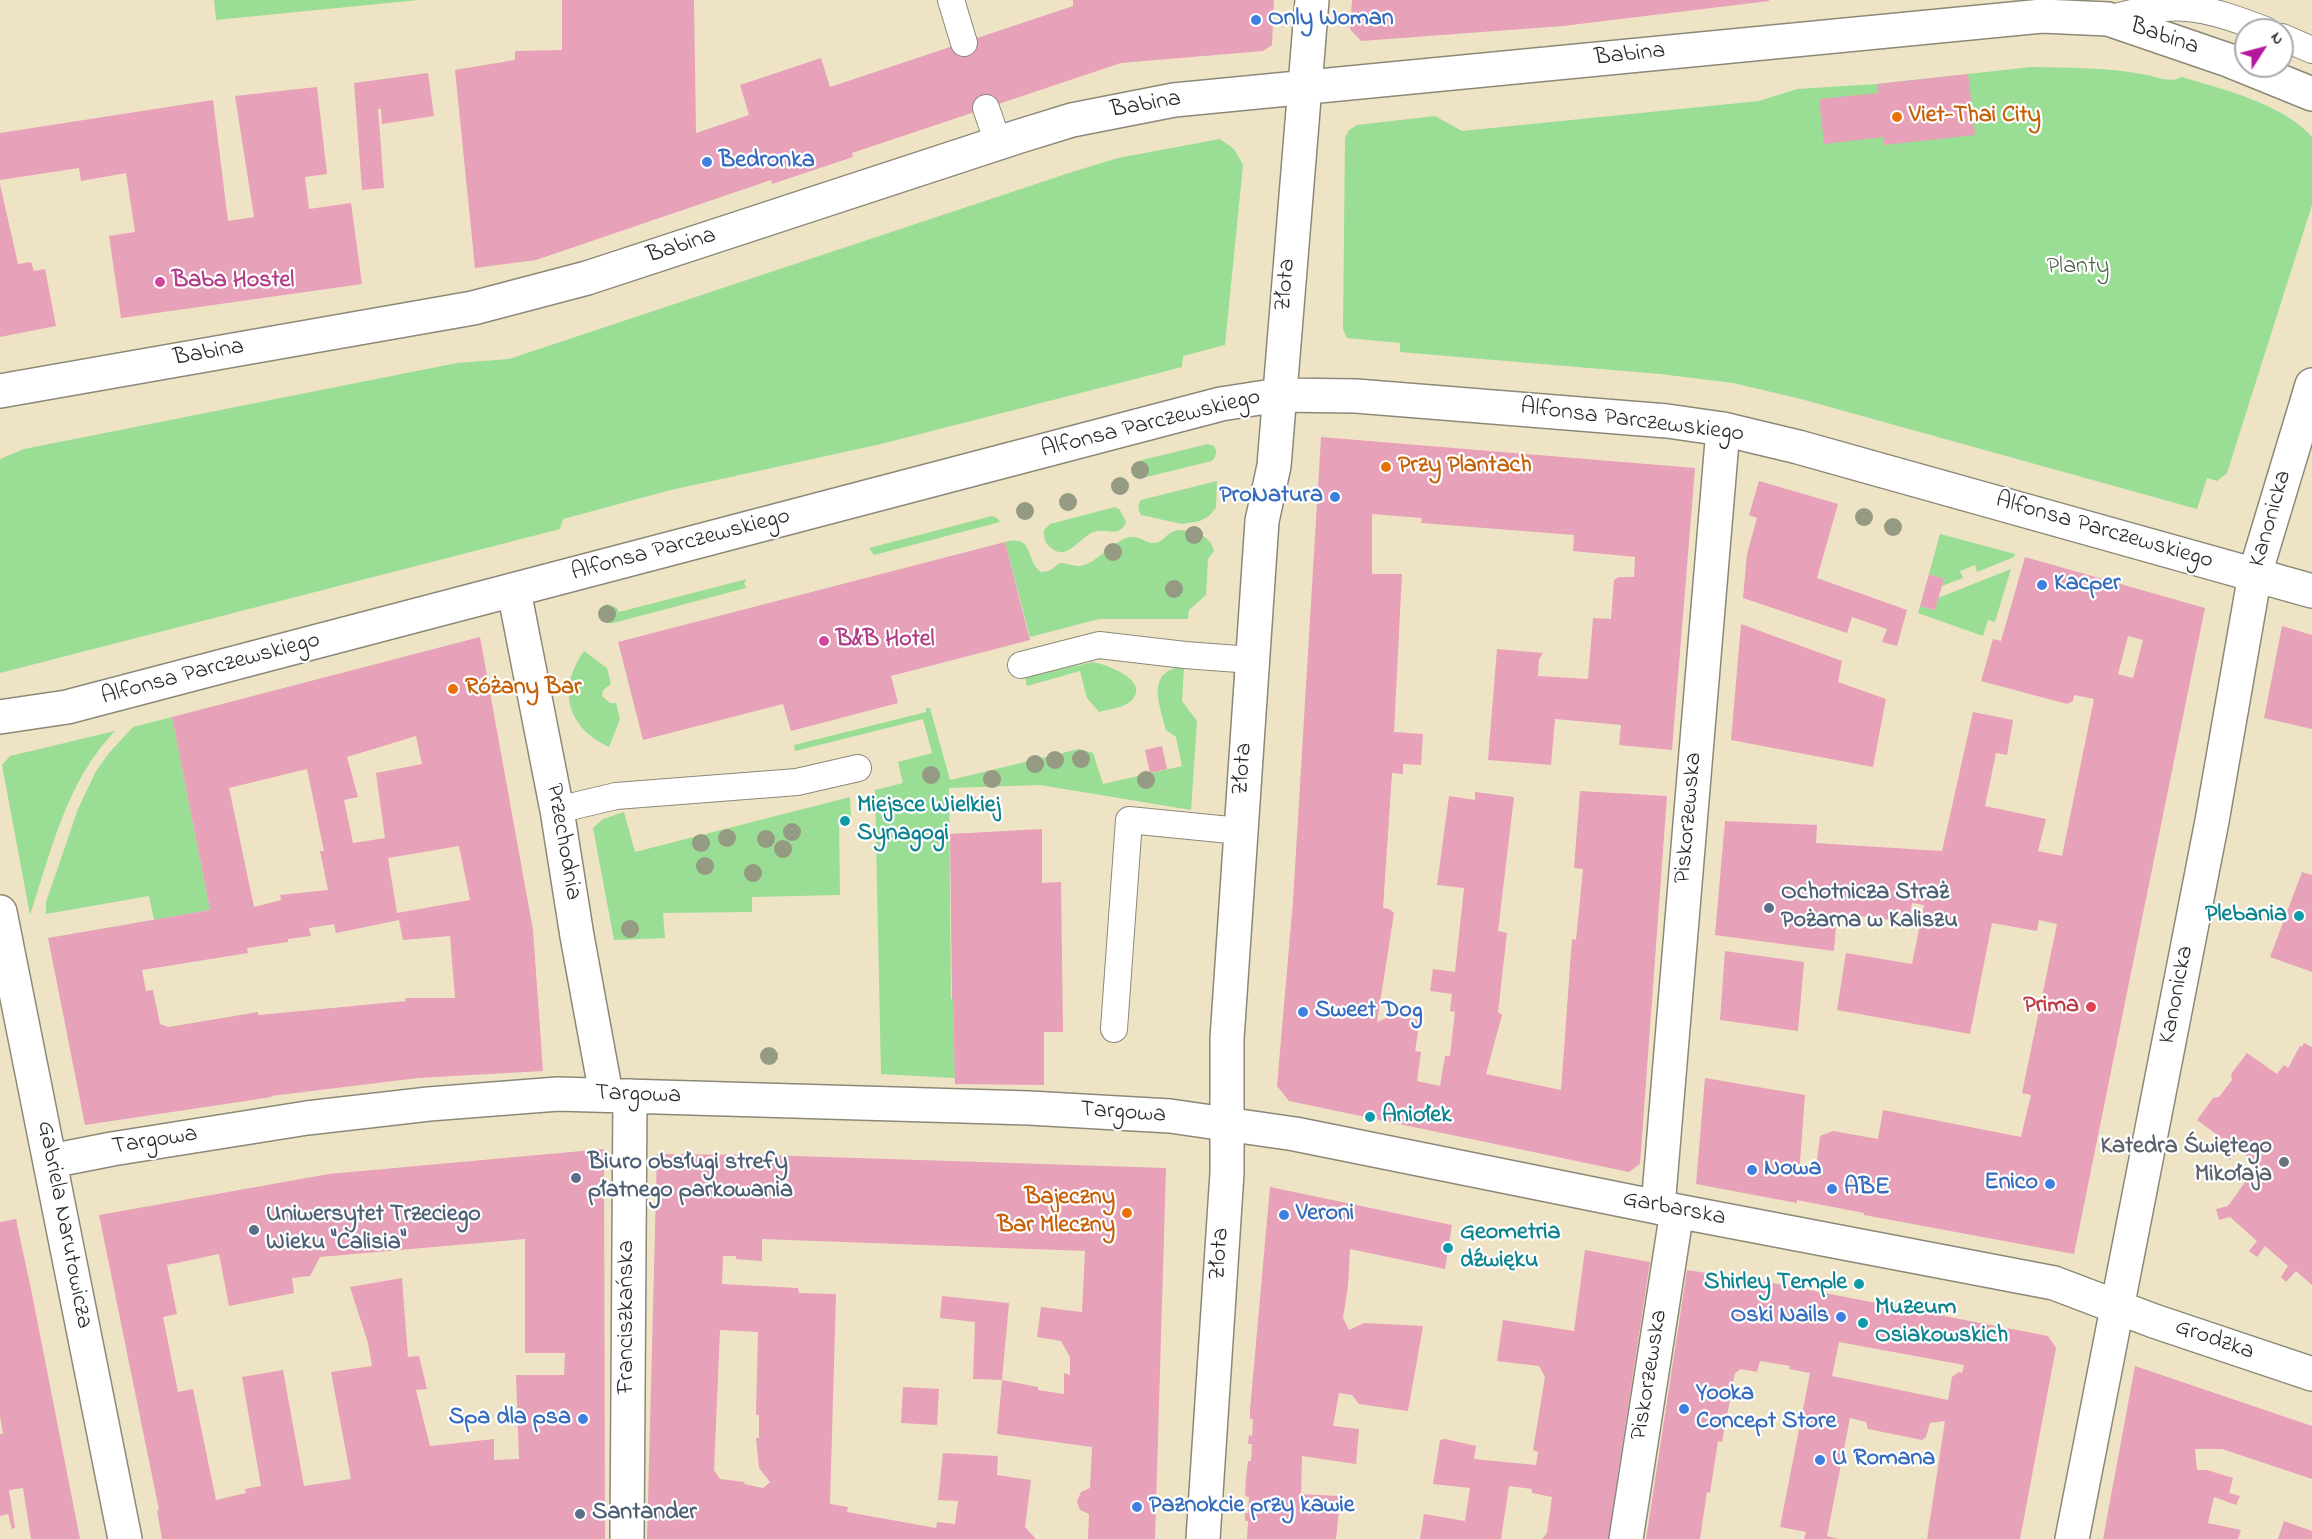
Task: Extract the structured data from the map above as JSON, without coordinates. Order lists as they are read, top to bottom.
{
  "streets": {
    "street": [
      "Babina",
      "Złota",
      "Alfonsa Parczewskiego",
      "Kanonicka",
      "Piskorzewska",
      "Przechodnia",
      "Targowa",
      "Garbarska",
      "Gabriela Narutowicza",
      "Franciszkańska",
      "Grodzka"
    ]
  },
  "crossings": [
    ["Babina", "Złota"],
    ["Złota", "Alfonsa Parczewskiego"],
    ["Złota", "Targowa"],
    ["Złota", "Garbarska"],
    ["Alfonsa Parczewskiego", "Kanonicka"],
    ["Alfonsa Parczewskiego", "Piskorzewska"],
    ["Alfonsa Parczewskiego", "Przechodnia"],
    ["Kanonicka", "Garbarska"],
    ["Kanonicka", "Grodzka"],
    ["Piskorzewska", "Garbarska"],
    ["Przechodnia", "Targowa"],
    ["Przechodnia", "Franciszkańska"],
    ["Targowa", "Garbarska"],
    ["Targowa", "Gabriela Narutowicza"],
    ["Targowa", "Franciszkańska"],
    ["Garbarska", "Grodzka"]
  ],
  "parks": ["Planty"],
  "places": [
    "Only Woman",
    "Viet-Thai City",
    "Bedronka",
    "Baba Hostel",
    "Przy Plantach",
    "ProNatura",
    "Kacper",
    "B&B Hotel",
    "Różany Bar",
    "Miejsce Wielkiej Synagogi",
    "Ochotnicza Straż Pożarna w Kaliszu",
    "Plebania",
    "Prima",
    "Sweet Dog",
    "Aniołek",
    "Katedra Świętego Mikołaja",
    "Nowa",
    "Biuro obsługi strefy płatnego parkowania",
    "Enico",
    "ABE",
    "Bajeczny Bar Mleczny",
    "Veroni",
    "Uniwersytet Trzeciego Wieku \"Calisia\"",
    "Geometria dźwięku",
    "Shirley Temple",
    "Oski Nails",
    "Muzeum Osiakowskich",
    "Yooka Concept Store",
    "Spa dla psa",
    "U Romana",
    "Paznokcie przy kawie",
    "Santander"
  ],
  "north": "top right"
}
